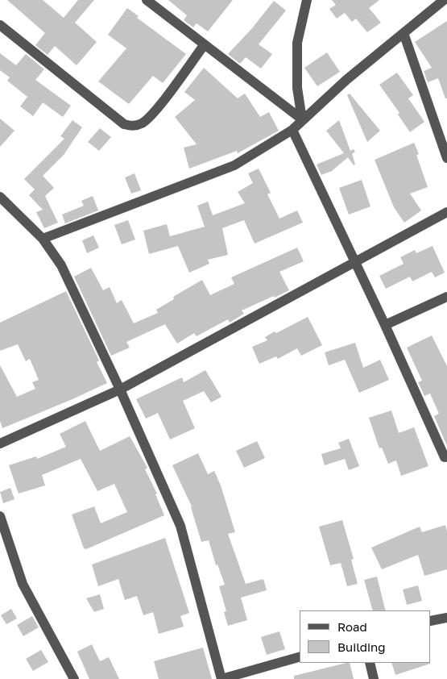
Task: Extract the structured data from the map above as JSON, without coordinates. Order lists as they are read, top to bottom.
{
  "legend": ["Road", "Building"]
}
